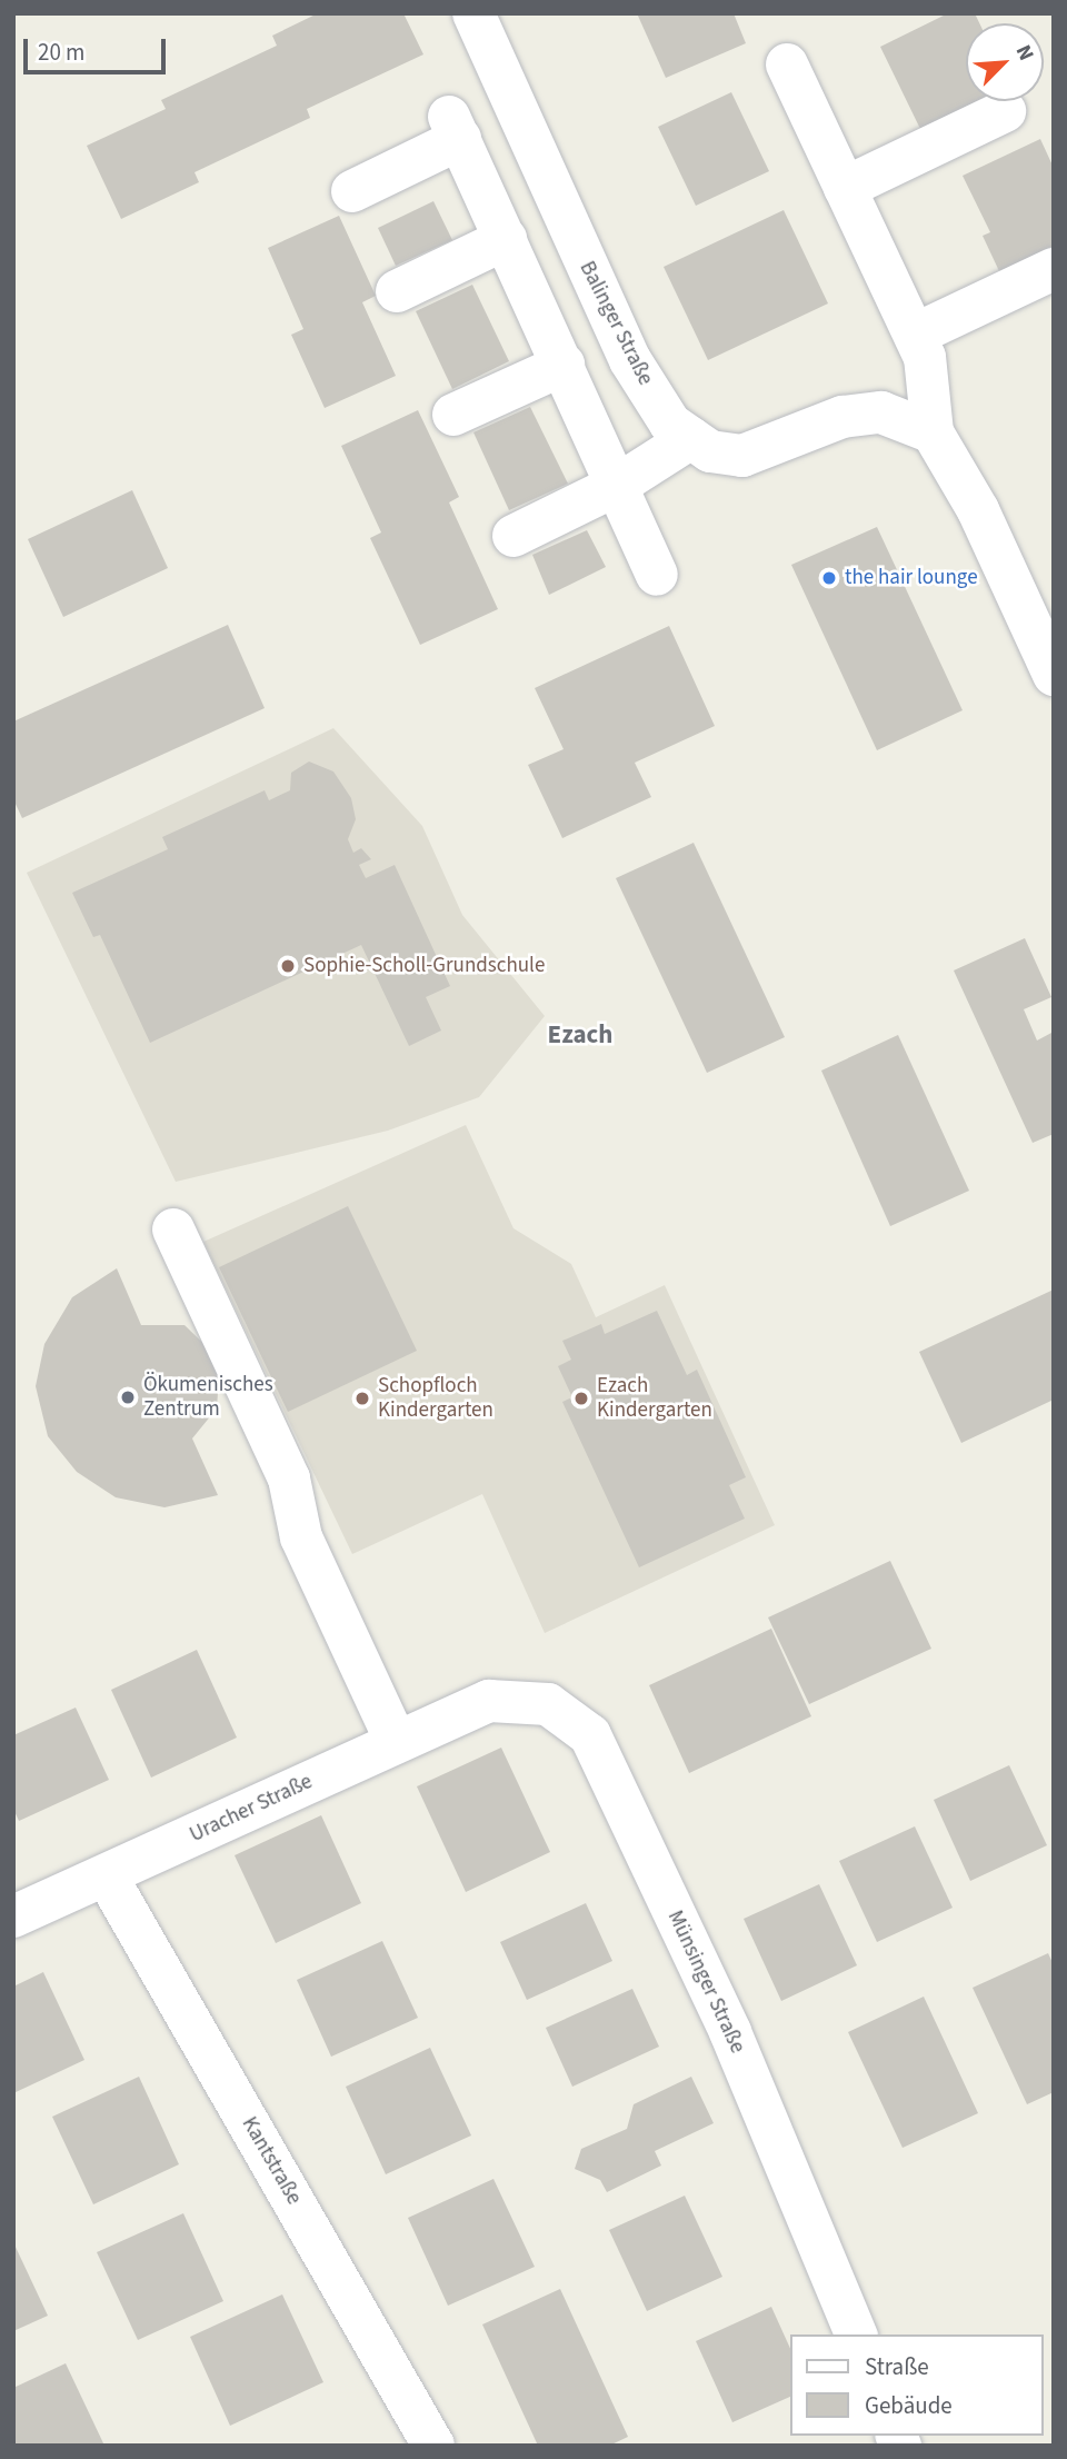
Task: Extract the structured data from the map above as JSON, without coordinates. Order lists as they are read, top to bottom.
{
  "streets": {
    "street": [
      "Balinger Straße",
      "Uracher Straße",
      "Münsinger Straße",
      "Kantstraße"
    ]
  },
  "crossings": [
    ["Uracher Straße", "Münsinger Straße"],
    ["Uracher Straße", "Kantstraße"]
  ],
  "districts": ["Ezach"],
  "places": [
    "the hair lounge",
    "Sophie-Scholl-Grundschule",
    "Ökumenisches Zentrum",
    "Schopfloch Kindergarten",
    "Ezach Kindergarten"
  ],
  "legend": ["Straße", "Gebäude"],
  "scale_bar": "20 m",
  "north": "top right"
}
